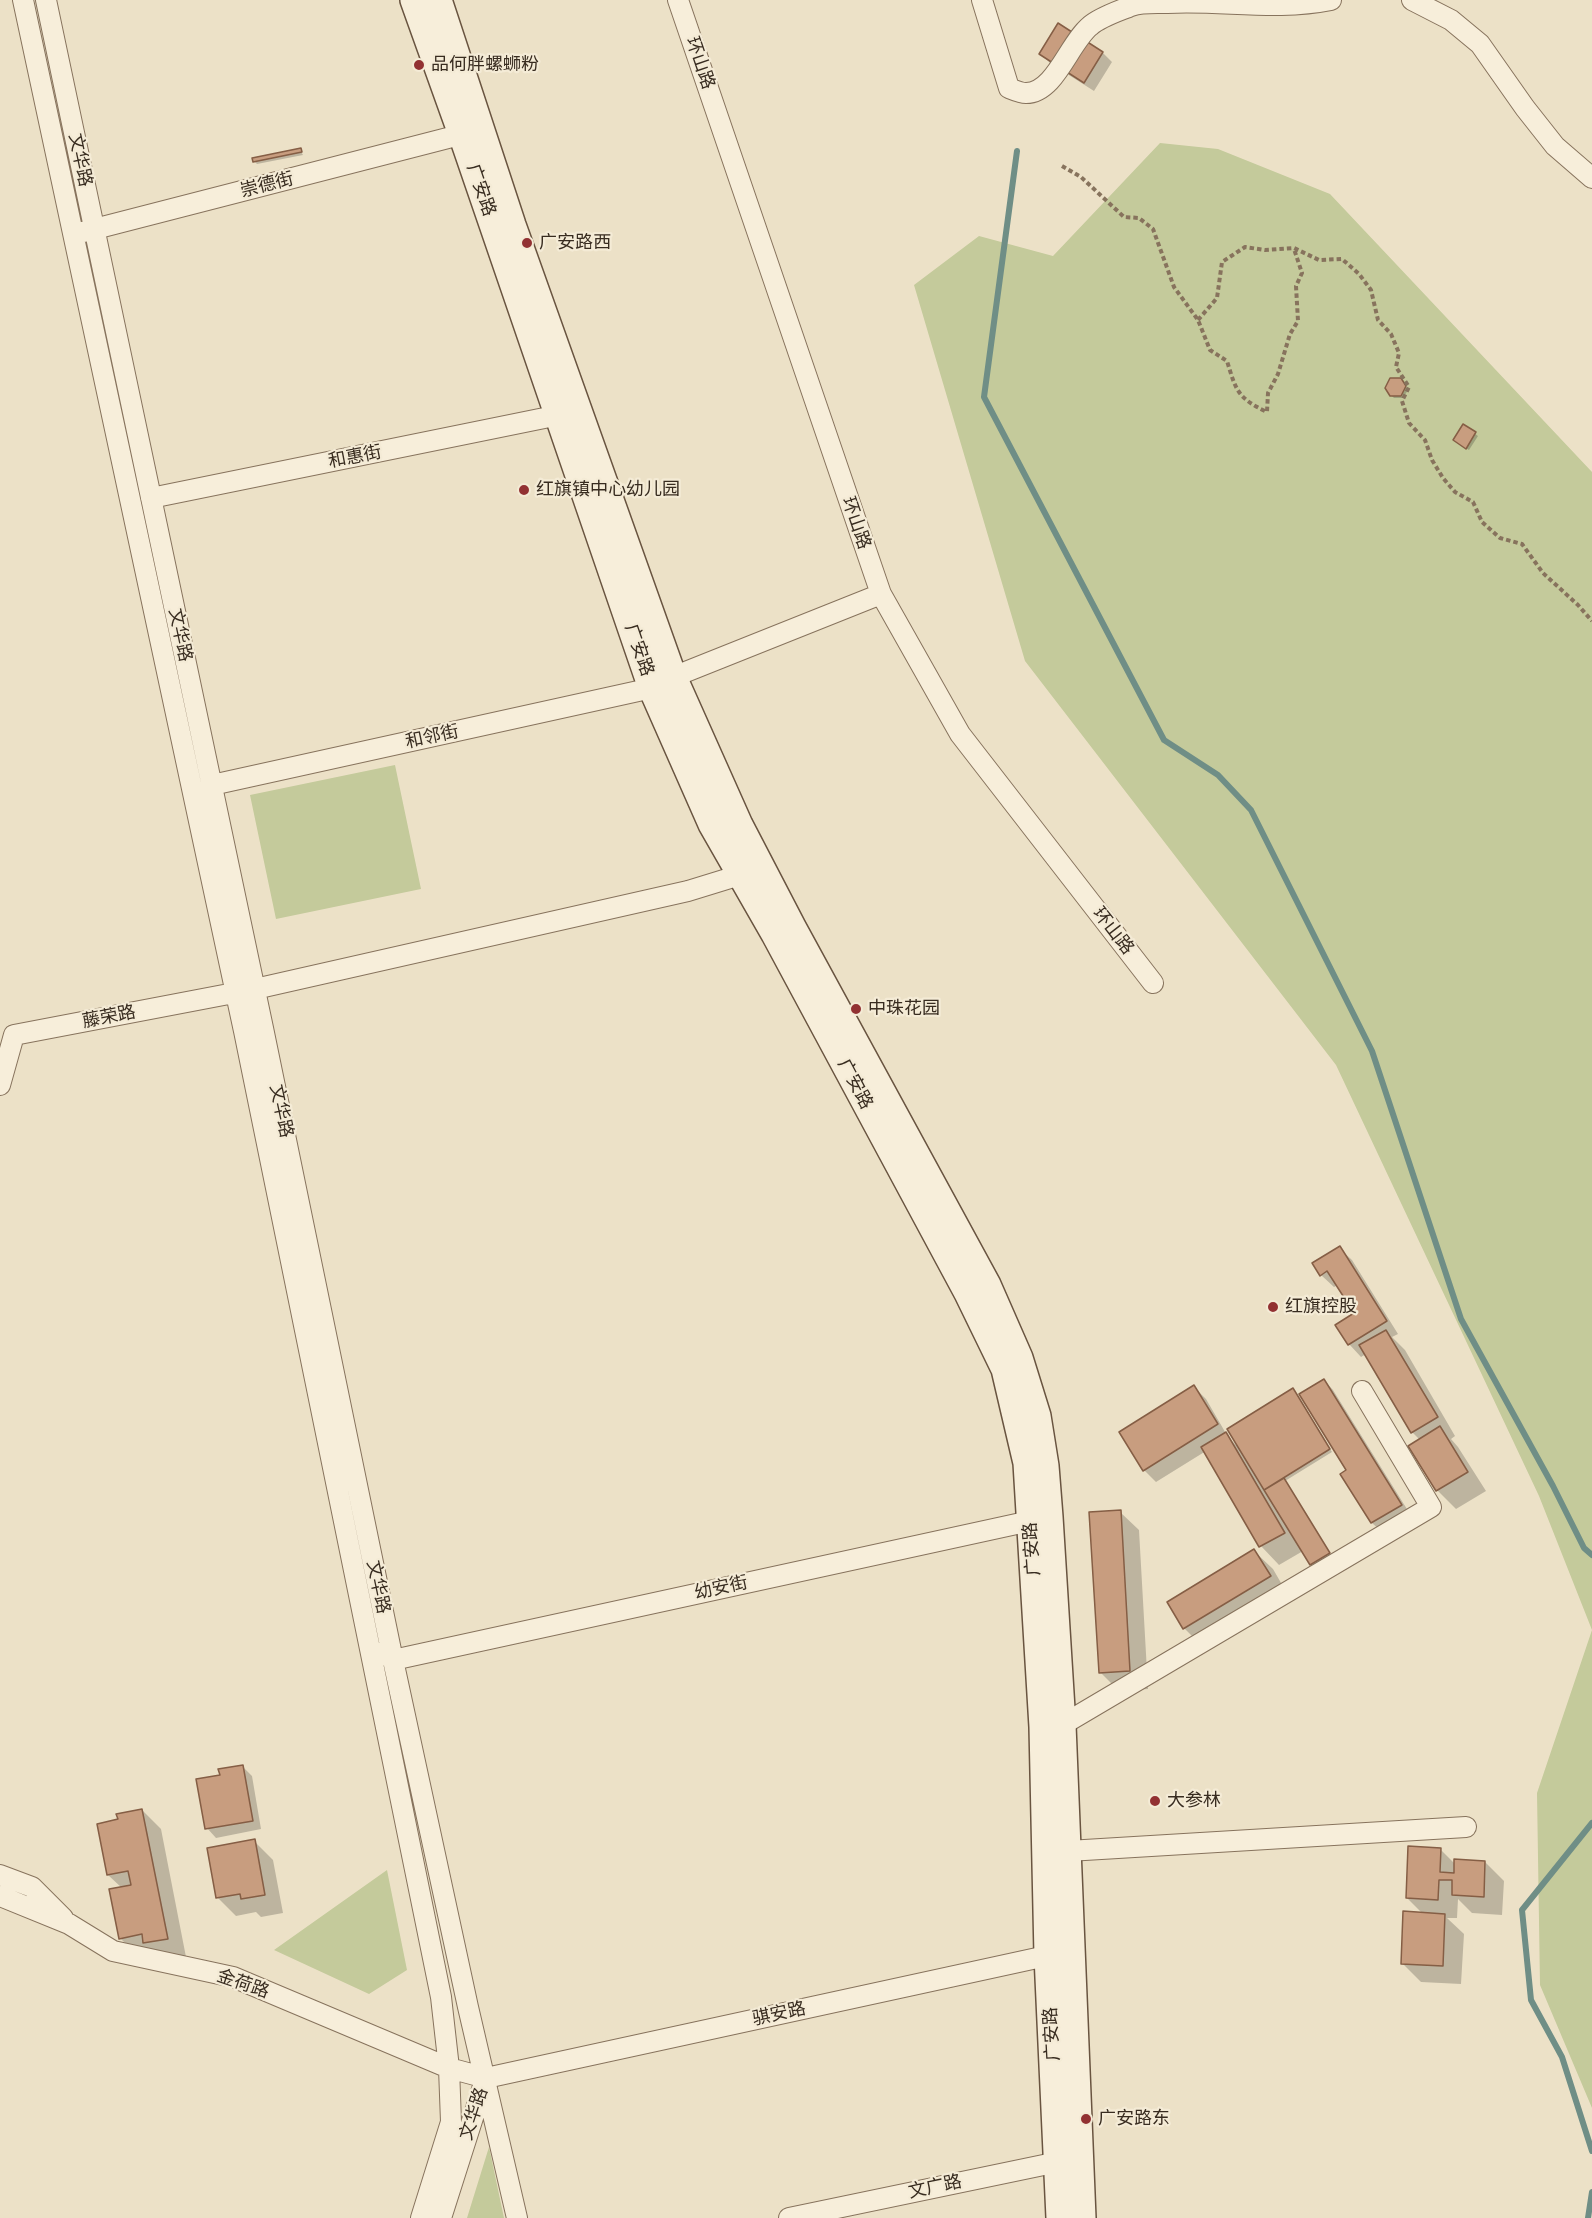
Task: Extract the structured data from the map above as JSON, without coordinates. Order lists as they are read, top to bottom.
{
  "streets": {
    "street": [
      "环山路",
      "文华路",
      "崇德街",
      "广安路",
      "和惠街",
      "和邻街",
      "藤荣路",
      "幼安街",
      "金荷路",
      "骐安路",
      "文广路"
    ]
  },
  "crossings": [
    ["环山路", "和邻街"],
    ["文华路", "崇德街"],
    ["文华路", "和惠街"],
    ["文华路", "和邻街"],
    ["文华路", "藤荣路"],
    ["文华路", "幼安街"],
    ["文华路", "金荷路"],
    ["文华路", "骐安路"],
    ["崇德街", "广安路"],
    ["广安路", "和惠街"],
    ["广安路", "和邻街"],
    ["广安路", "藤荣路"],
    ["广安路", "幼安街"],
    ["广安路", "骐安路"],
    ["广安路", "文广路"],
    ["金荷路", "骐安路"]
  ],
  "places": [
    "品何胖螺蛳粉",
    "广安路西",
    "红旗镇中心幼儿园",
    "中珠花园",
    "红旗控股",
    "大参林",
    "广安路东"
  ]
}
